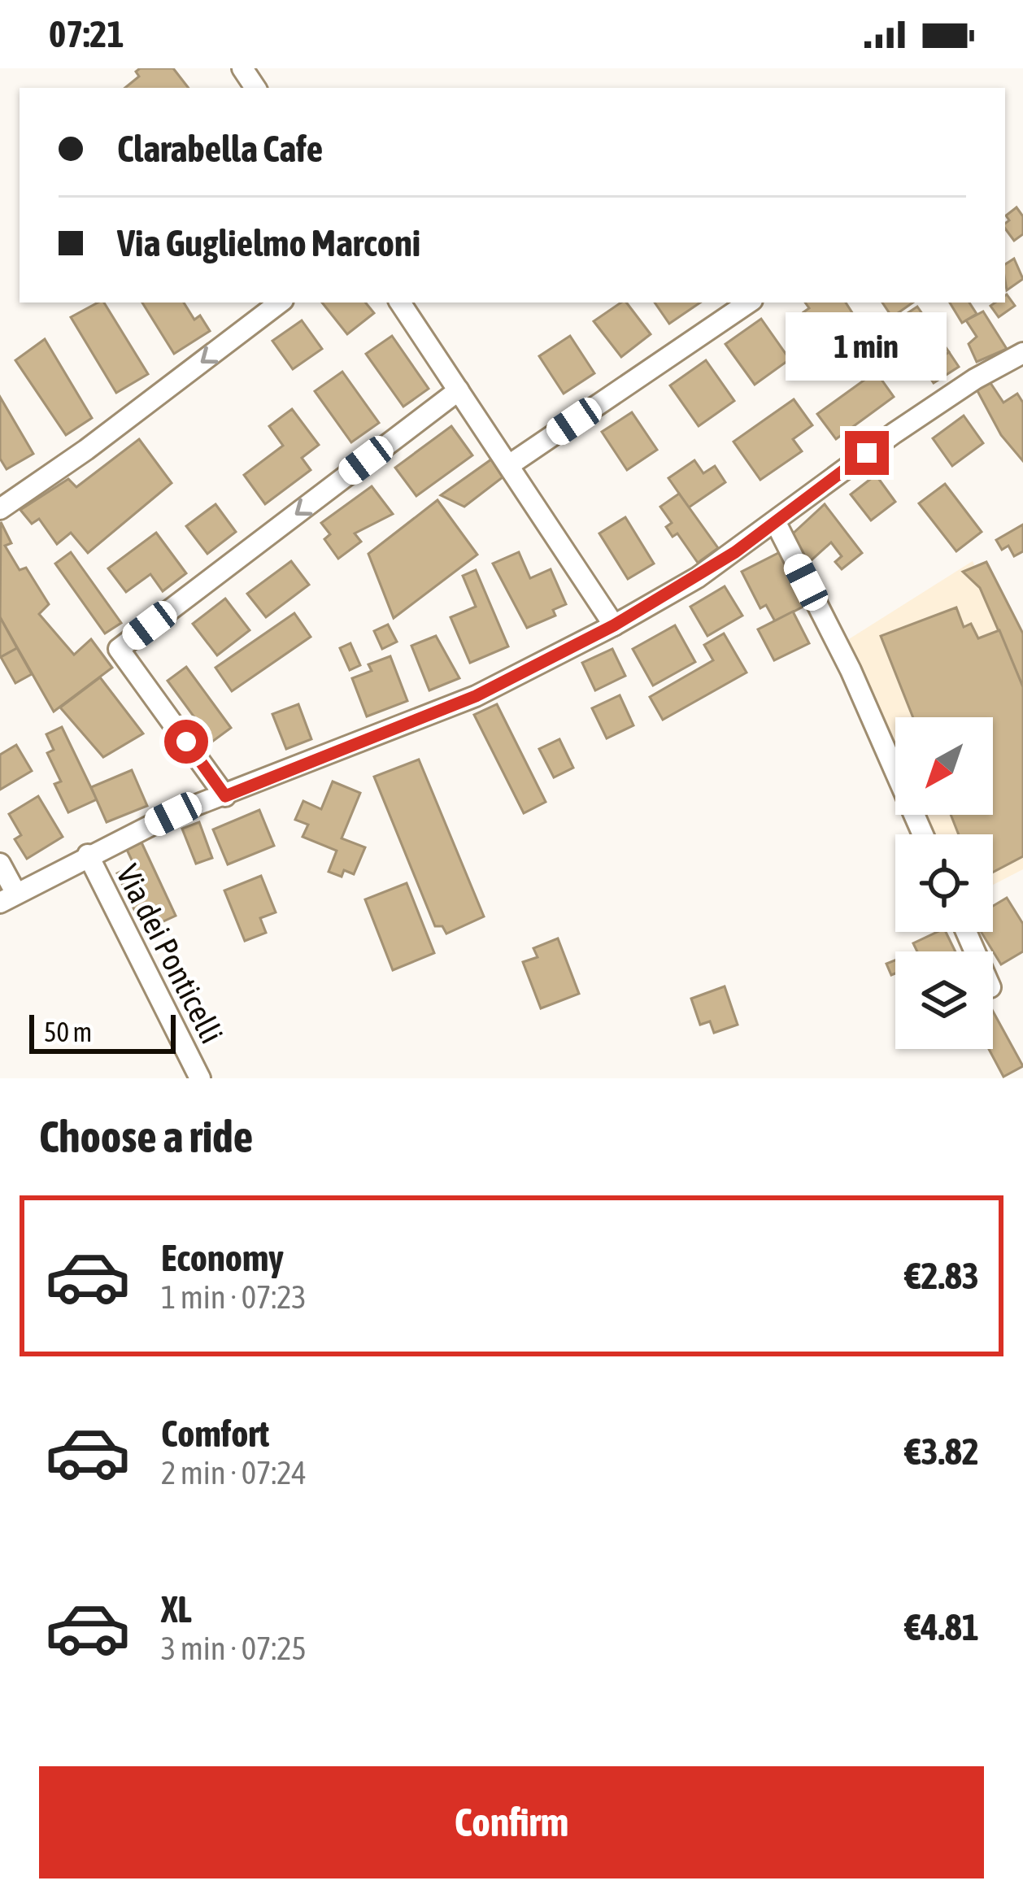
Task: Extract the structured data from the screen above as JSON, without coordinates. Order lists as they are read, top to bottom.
{
  "streets": {
    "street": ["Via dei Ponticelli"]
  },
  "scale_bar": "50 m",
  "north": "bottom left",
  "page": {
    "status": "07:21",
    "banner": ["Clarabella Cafe", "Via Guglielmo Marconi"],
    "bubble": "1 min",
    "scale": "50 m",
    "heading": "Choose a ride",
    "list": [
      {
        "name": "Economy",
        "note": "1 min · 07:23",
        "value": "€2.83"
      },
      {
        "name": "Comfort",
        "note": "2 min · 07:24",
        "value": "€3.82"
      },
      {
        "name": "XL",
        "note": "3 min · 07:25",
        "value": "€4.81"
      }
    ],
    "buttons": "Confirm"
  }
}
